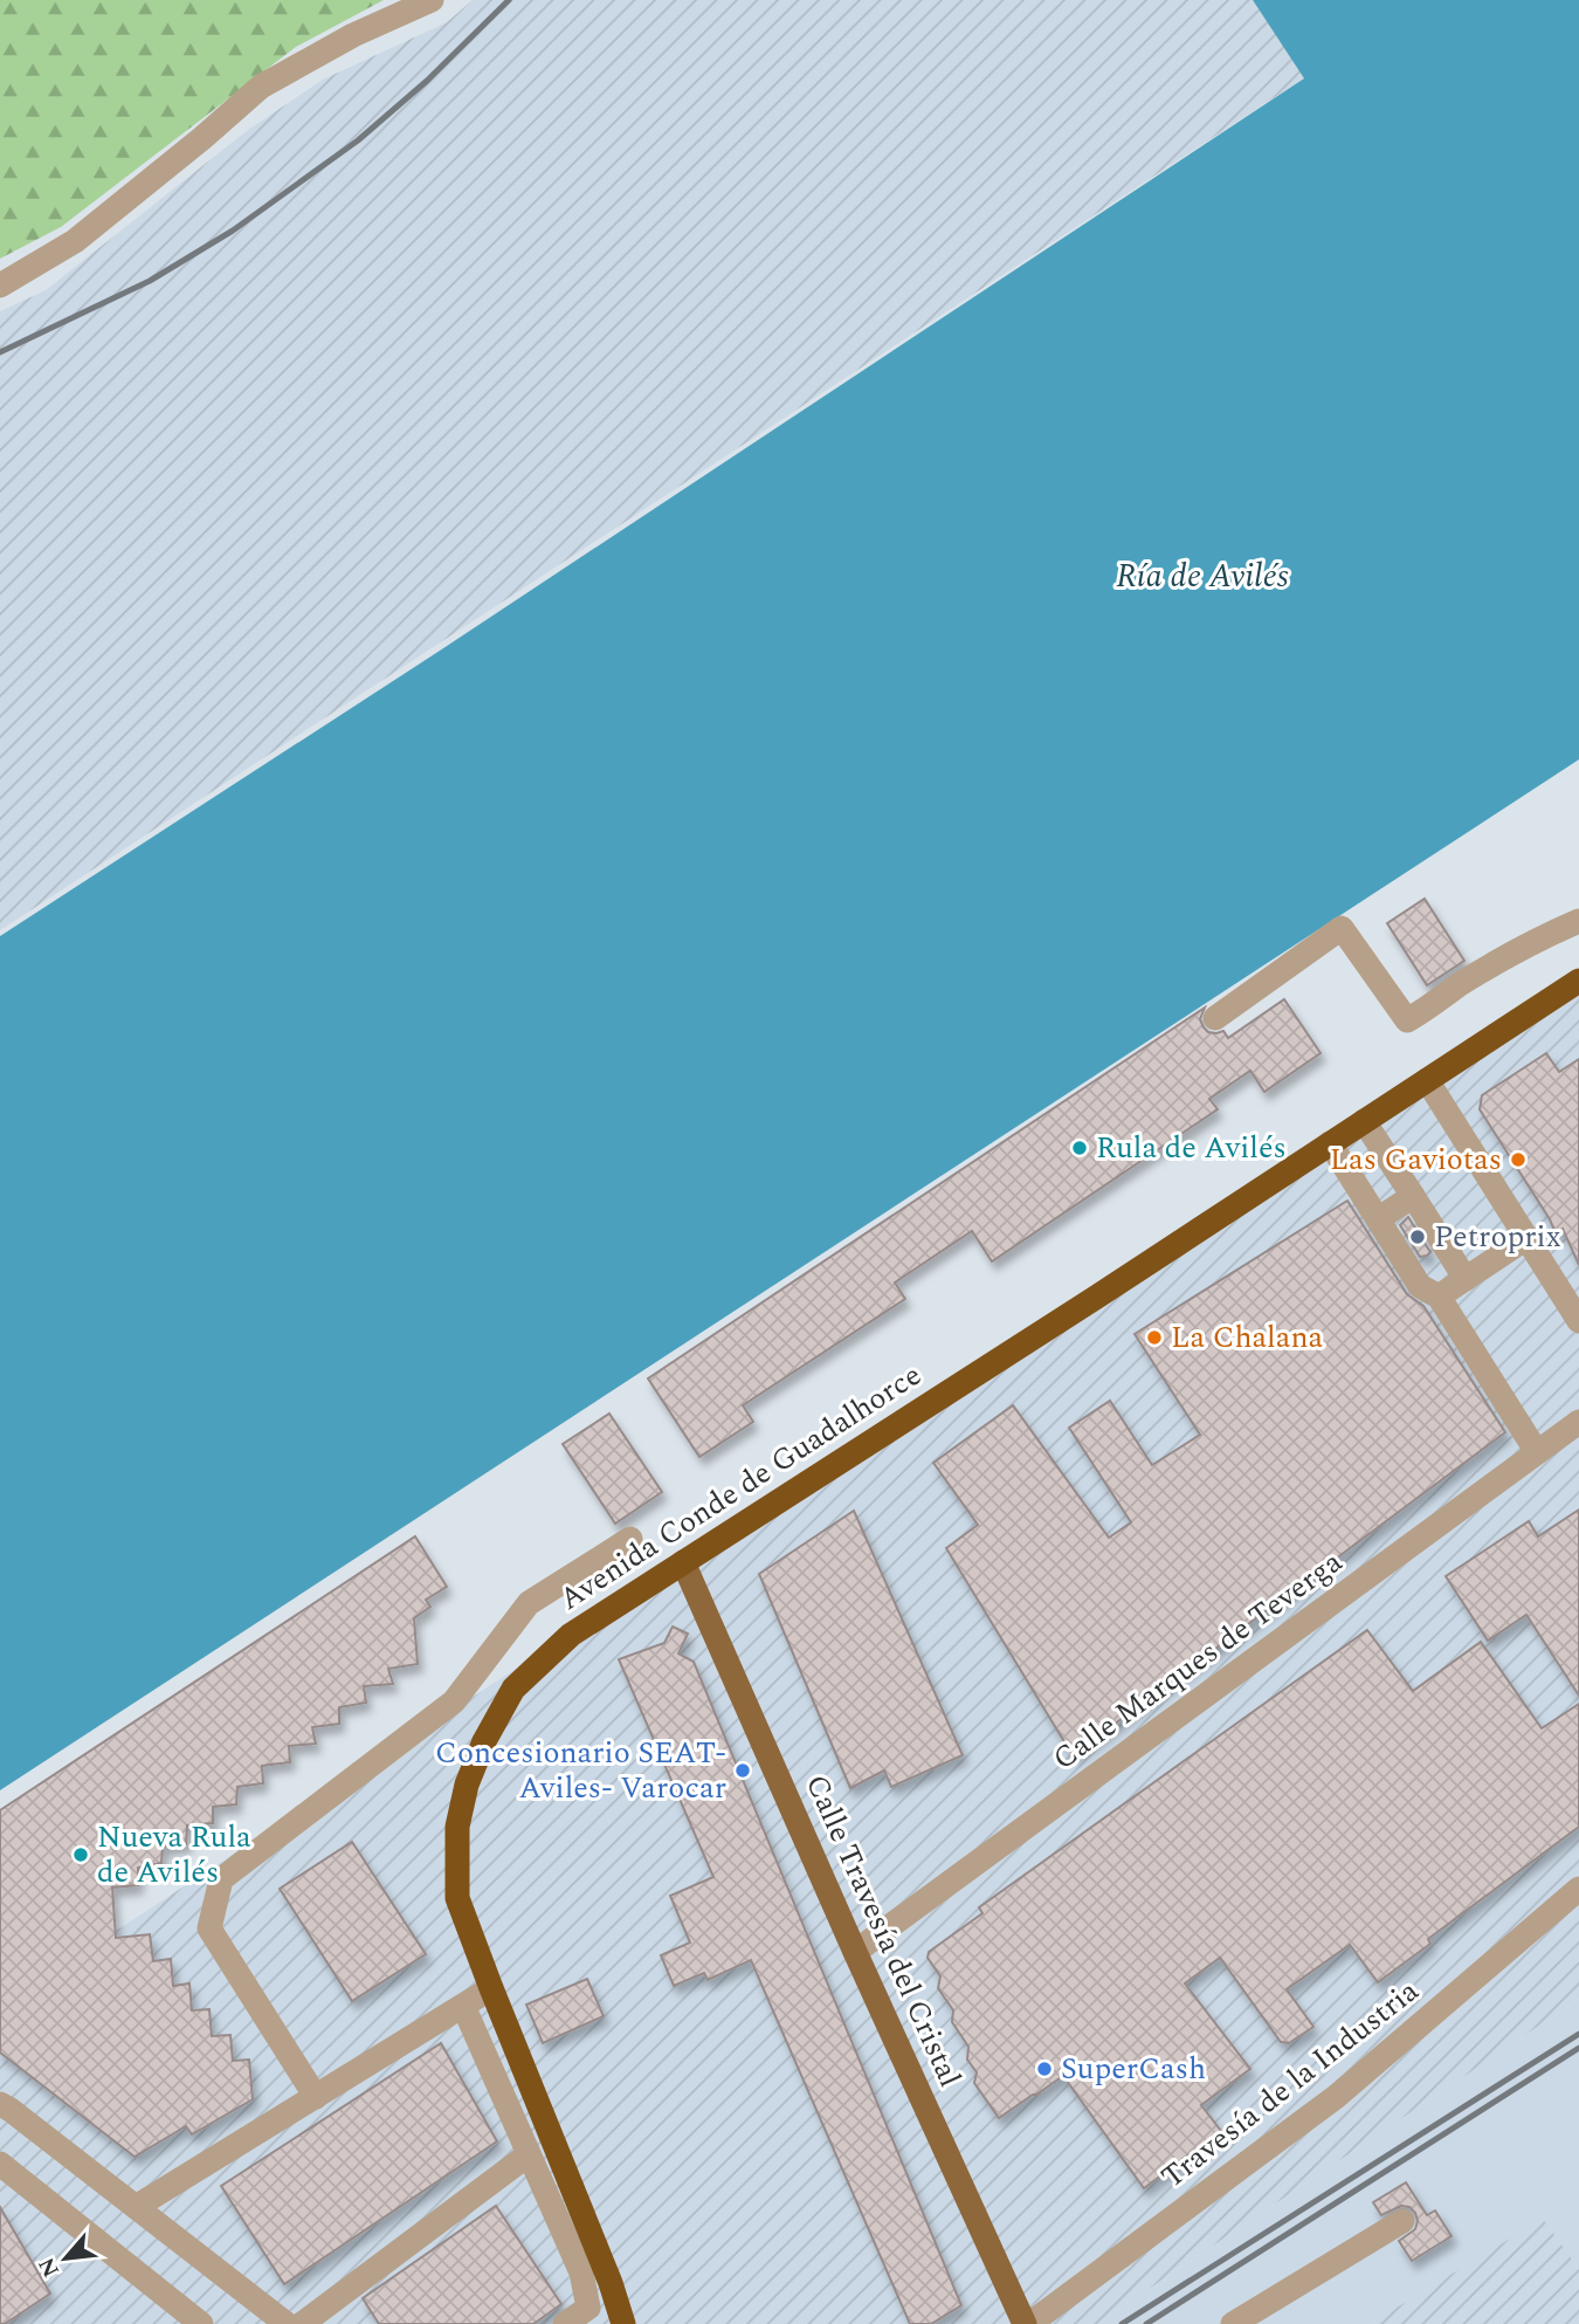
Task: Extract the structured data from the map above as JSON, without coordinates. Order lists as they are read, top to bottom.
{
  "streets": {
    "highway": ["Avenida Conde de Guadalhorce"],
    "main road": ["Calle Travesía del Cristal"],
    "street": ["Calle Marques de Teverga", "Travesía de la Industria"]
  },
  "crossings": [
    ["Avenida Conde de Guadalhorce", "Calle Travesía del Cristal"],
    ["Calle Marques de Teverga", "Calle Travesía del Cristal"]
  ],
  "water": ["Ría de Avilés"],
  "places": [
    "Rula de Avilés",
    "Las Gaviotas",
    "Petroprix",
    "La Chalana",
    "Concesionario SEAT- Aviles- Varocar",
    "Nueva Rula de Avilés",
    "SuperCash"
  ],
  "north": "bottom left"
}
